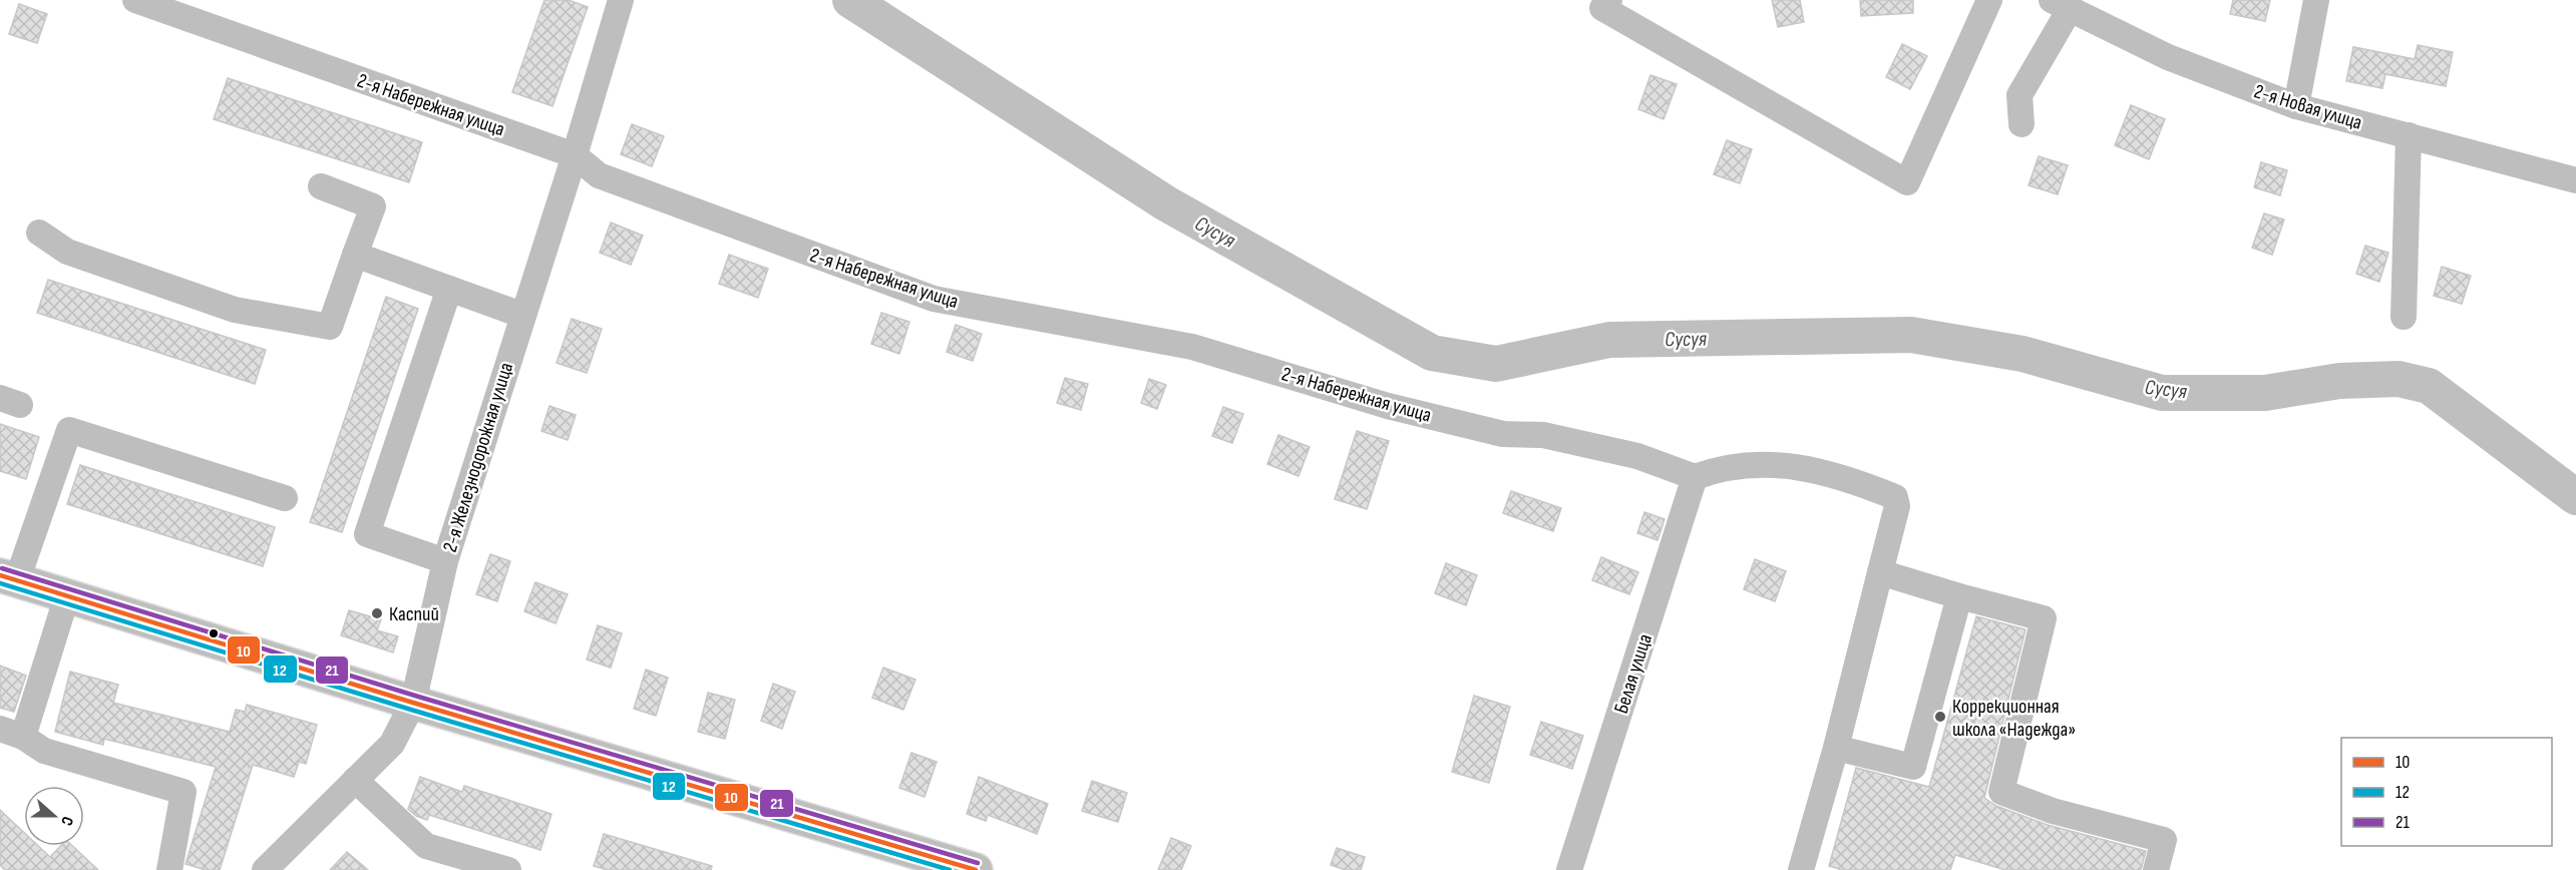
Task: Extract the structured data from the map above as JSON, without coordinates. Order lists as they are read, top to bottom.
{
  "streets": {
    "street": [
      "2-я Набережная улица",
      "2-я Новая улица",
      "2-я Железнодорожная улица",
      "Белая улица"
    ]
  },
  "crossings": [
    ["2-я Набережная улица", "2-я Железнодорожная улица"],
    ["2-я Набережная улица", "Белая улица"]
  ],
  "water": ["Сусуя"],
  "places": ["Каспий", "Коррекционная школа «Надежда»"],
  "lines": ["transit line 21", "transit line 10", "transit line 12"],
  "legend": ["10", "12", "21"],
  "north": "right"
}
